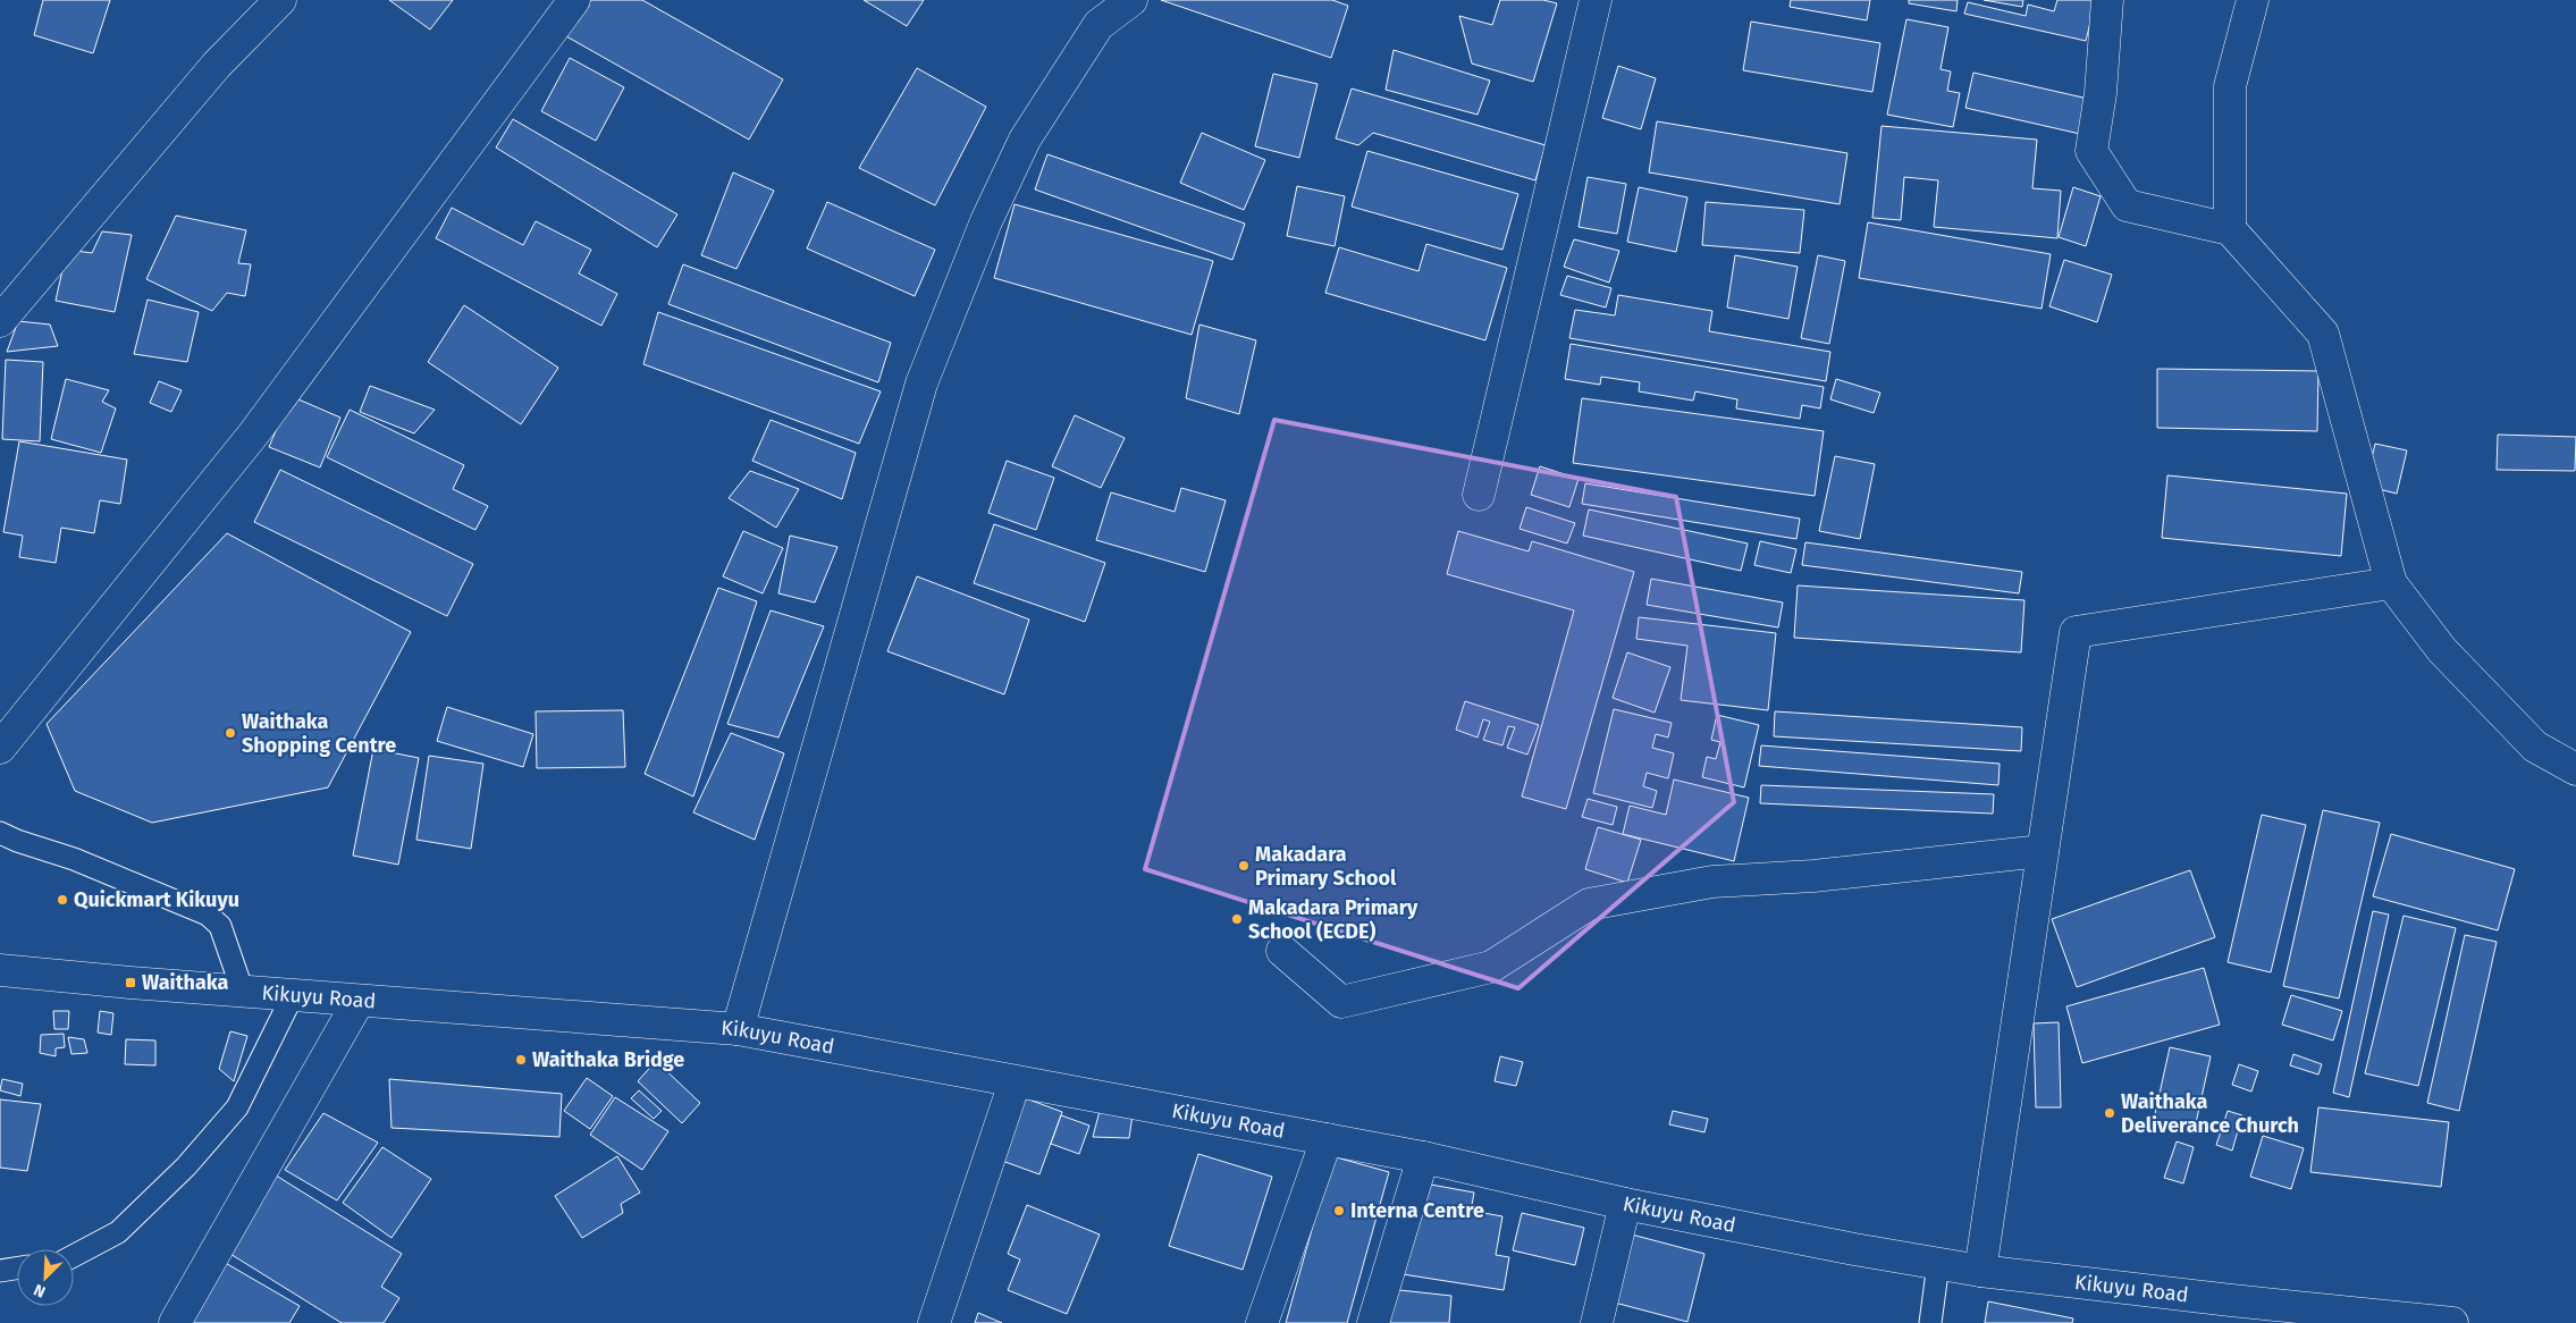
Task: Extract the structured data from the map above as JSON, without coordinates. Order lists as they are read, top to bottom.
{
  "streets": {
    "street": ["Kikuyu Road"]
  },
  "places": {
    "other": [
      "Waithaka Shopping Centre",
      "Makadara Primary School",
      "Quickmart Kikuyu",
      "Makadara Primary School (ECDE)",
      "Waithaka Bridge",
      "Waithaka Deliverance Church",
      "Interna Centre"
    ],
    "transit": ["Waithaka"]
  },
  "north": "bottom left"
}
